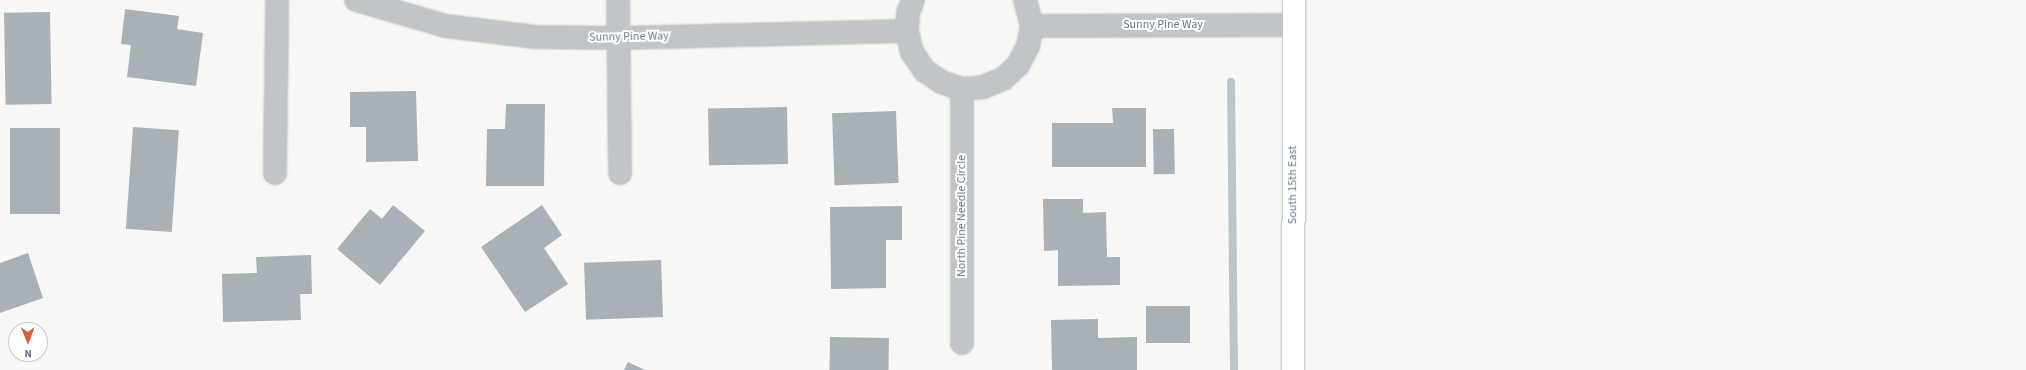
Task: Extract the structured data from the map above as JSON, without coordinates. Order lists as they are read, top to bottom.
{
  "streets": {
    "main road": ["South 15th East"],
    "street": ["Sunny Pine Way", "North Pine Needle Circle"]
  },
  "crossings": [
    ["Sunny Pine Way", "South 15th East"]
  ],
  "north": "bottom"
}
